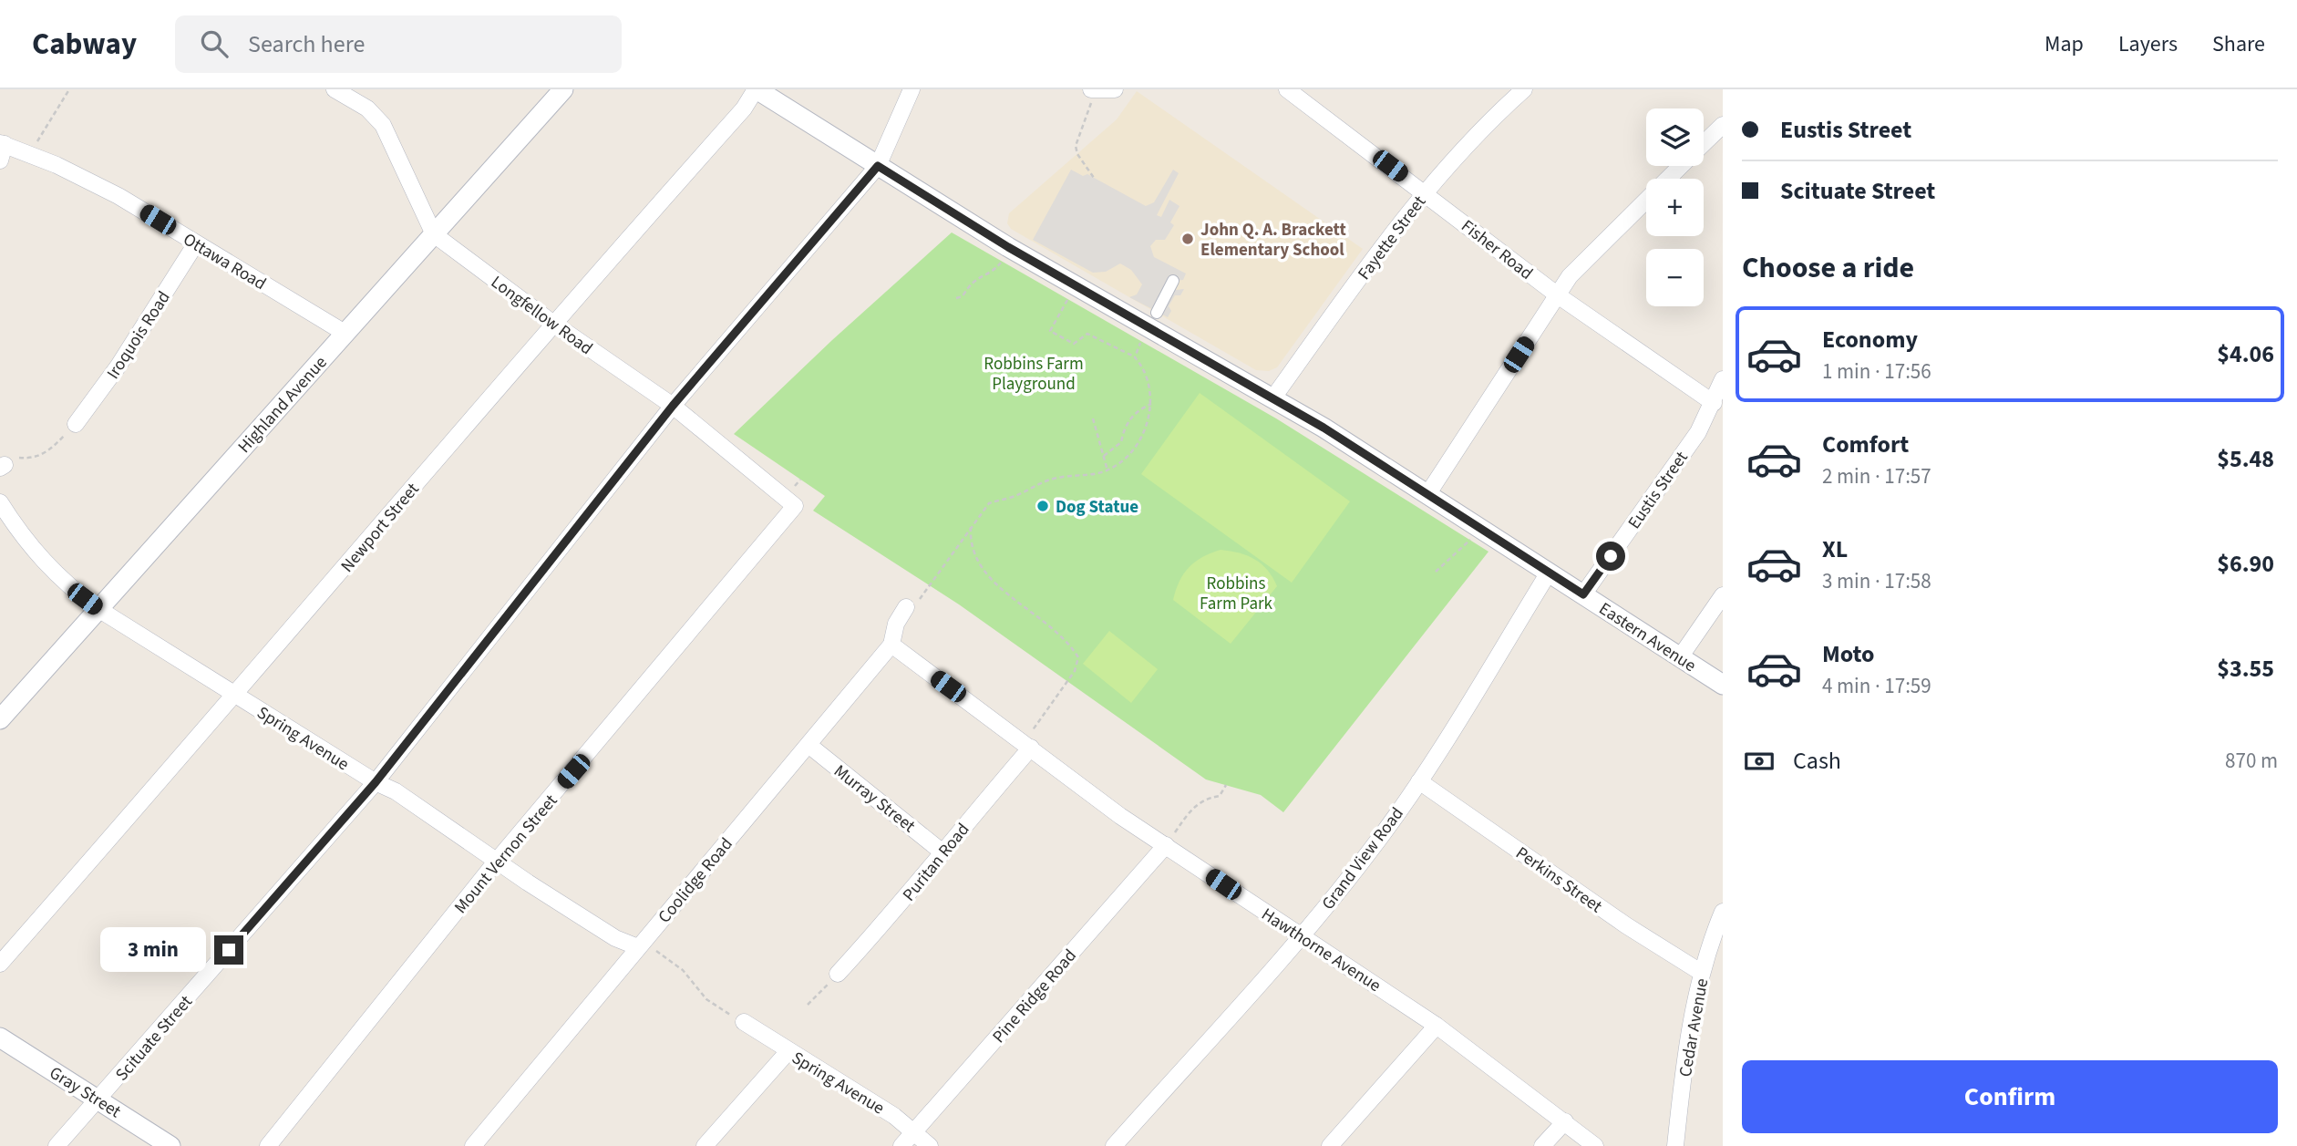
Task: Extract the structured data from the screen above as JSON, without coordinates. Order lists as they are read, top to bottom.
{
  "streets": {
    "street": [
      "Fayette Street",
      "Fisher Road",
      "Ottawa Road",
      "Longfellow Road",
      "Iroquois Road",
      "Highland Avenue",
      "Eustis Street",
      "Newport Street",
      "Eastern Avenue",
      "Spring Avenue",
      "Murray Street",
      "Mount Vernon Street",
      "Grand View Road",
      "Puritan Road",
      "Perkins Street",
      "Coolidge Road",
      "Hawthorne Avenue",
      "Pine Ridge Road",
      "Cedar Avenue",
      "Scituate Street",
      "Gray Street"
    ]
  },
  "crossings": [
    ["Fayette Street", "Fisher Road"],
    ["Fayette Street", "Eastern Avenue"],
    ["Fisher Road", "Eustis Street"],
    ["Ottawa Road", "Iroquois Road"],
    ["Ottawa Road", "Highland Avenue"],
    ["Longfellow Road", "Highland Avenue"],
    ["Longfellow Road", "Newport Street"],
    ["Longfellow Road", "Mount Vernon Street"],
    ["Longfellow Road", "Scituate Street"],
    ["Highland Avenue", "Spring Avenue"],
    ["Eustis Street", "Eastern Avenue"],
    ["Newport Street", "Eastern Avenue"],
    ["Newport Street", "Spring Avenue"],
    ["Eastern Avenue", "Grand View Road"],
    ["Eastern Avenue", "Scituate Street"],
    ["Spring Avenue", "Mount Vernon Street"],
    ["Spring Avenue", "Coolidge Road"],
    ["Spring Avenue", "Pine Ridge Road"],
    ["Spring Avenue", "Scituate Street"],
    ["Murray Street", "Puritan Road"],
    ["Murray Street", "Coolidge Road"],
    ["Grand View Road", "Perkins Street"],
    ["Grand View Road", "Hawthorne Avenue"],
    ["Puritan Road", "Hawthorne Avenue"],
    ["Perkins Street", "Cedar Avenue"],
    ["Coolidge Road", "Hawthorne Avenue"],
    ["Hawthorne Avenue", "Pine Ridge Road"],
    ["Scituate Street", "Gray Street"]
  ],
  "parks": ["Robbins Farm Playground", "Robbins Farm Park"],
  "places": ["John Q. A. Brackett Elementary School", "Dog Statue"],
  "page": {
    "header": "Cabway",
    "search": "Search here",
    "nav": ["Map", "Layers", "Share"],
    "banner": ["Eustis Street", "Scituate Street"],
    "map_buttons": ["+", "−"],
    "heading": "Choose a ride",
    "list": [
      {
        "name": "Economy",
        "note": "1 min · 17:56",
        "value": "$4.06"
      },
      {
        "name": "Comfort",
        "note": "2 min · 17:57",
        "value": "$5.48"
      },
      {
        "name": "XL",
        "note": "3 min · 17:58",
        "value": "$6.90"
      },
      {
        "name": "Moto",
        "note": "4 min · 17:59",
        "value": "$3.55"
      }
    ],
    "pay": ["Cash", "870 m"],
    "bubble": "3 min",
    "buttons": "Confirm"
  }
}
